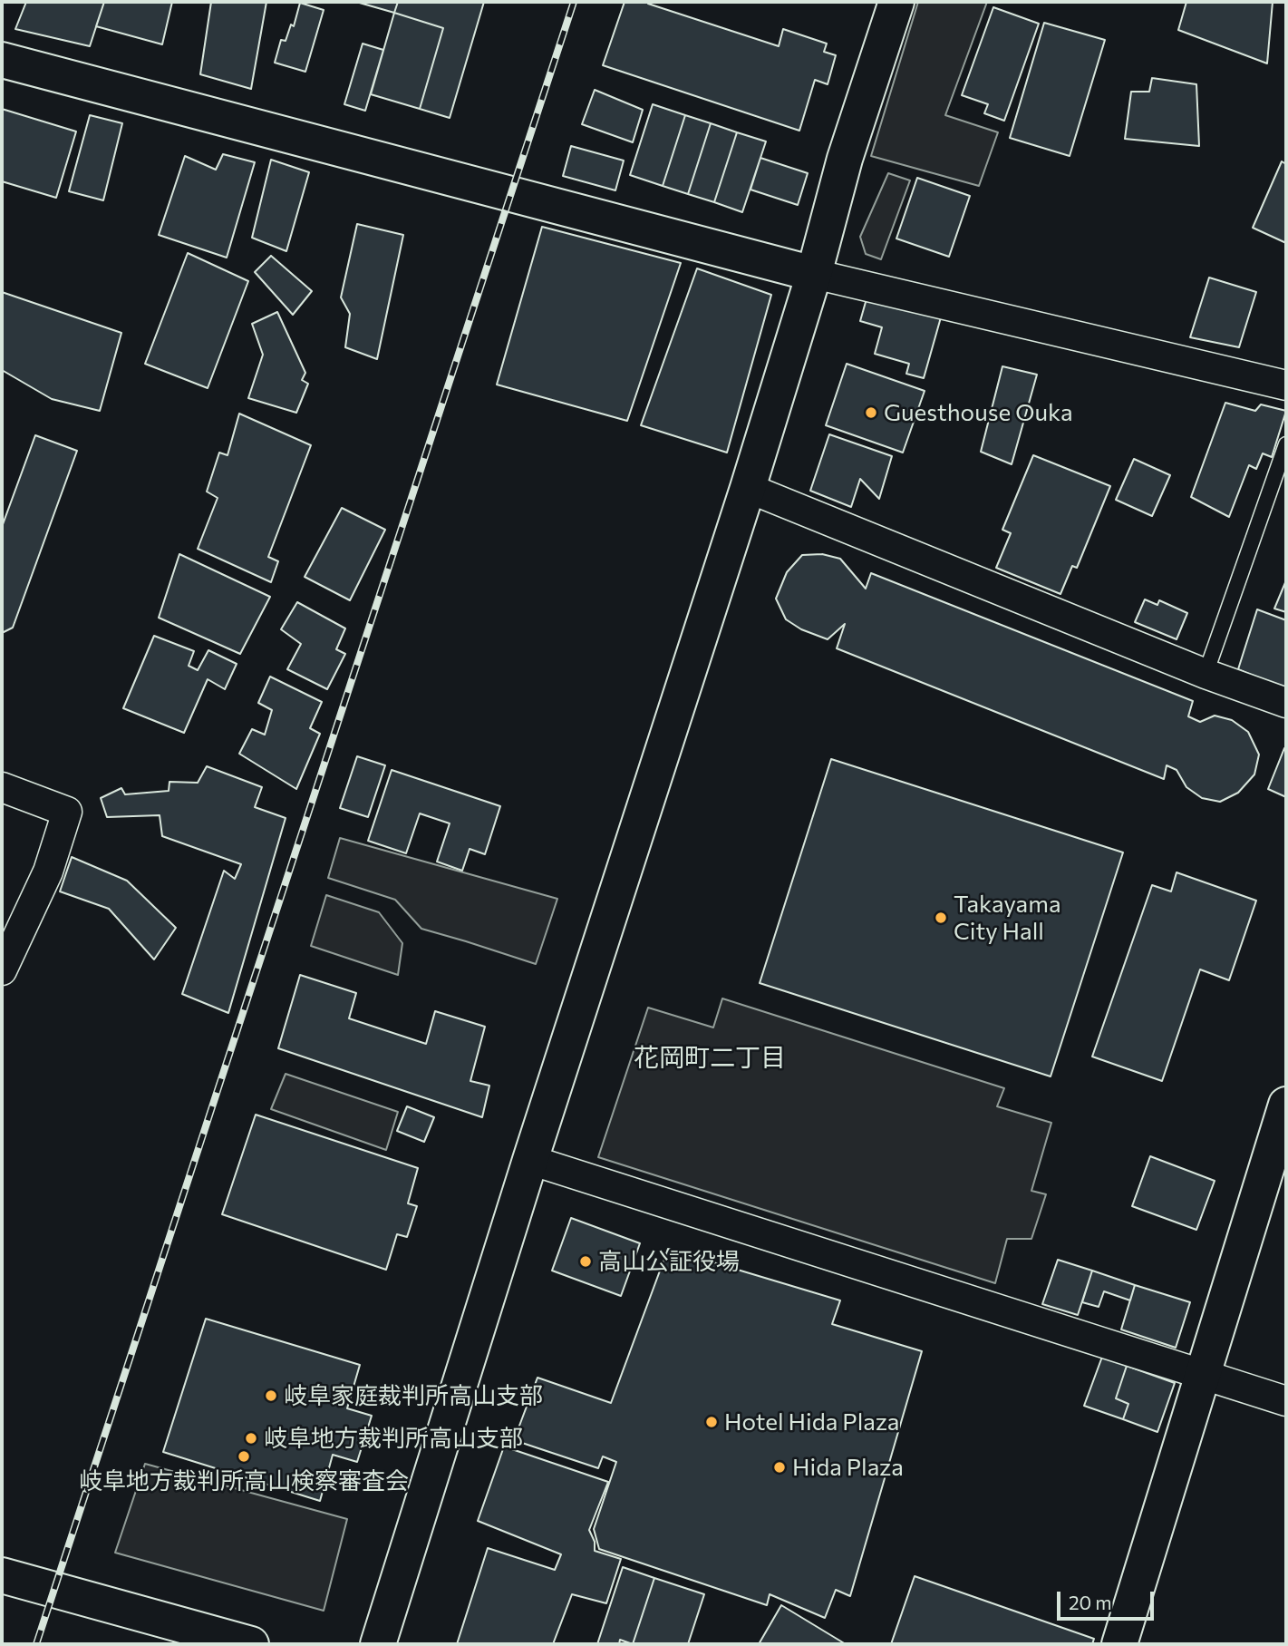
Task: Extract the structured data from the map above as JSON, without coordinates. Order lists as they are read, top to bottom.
{
  "districts": ["花岡町二丁目"],
  "places": [
    "Guesthouse Ouka",
    "Takayama City Hall",
    "高山公証役場",
    "岐阜家庭裁判所高山支部",
    "Hotel Hida Plaza",
    "岐阜地方裁判所高山支部",
    "岐阜地方裁判所高山検察審査会",
    "Hida Plaza"
  ],
  "scale_bar": "20 m"
}
